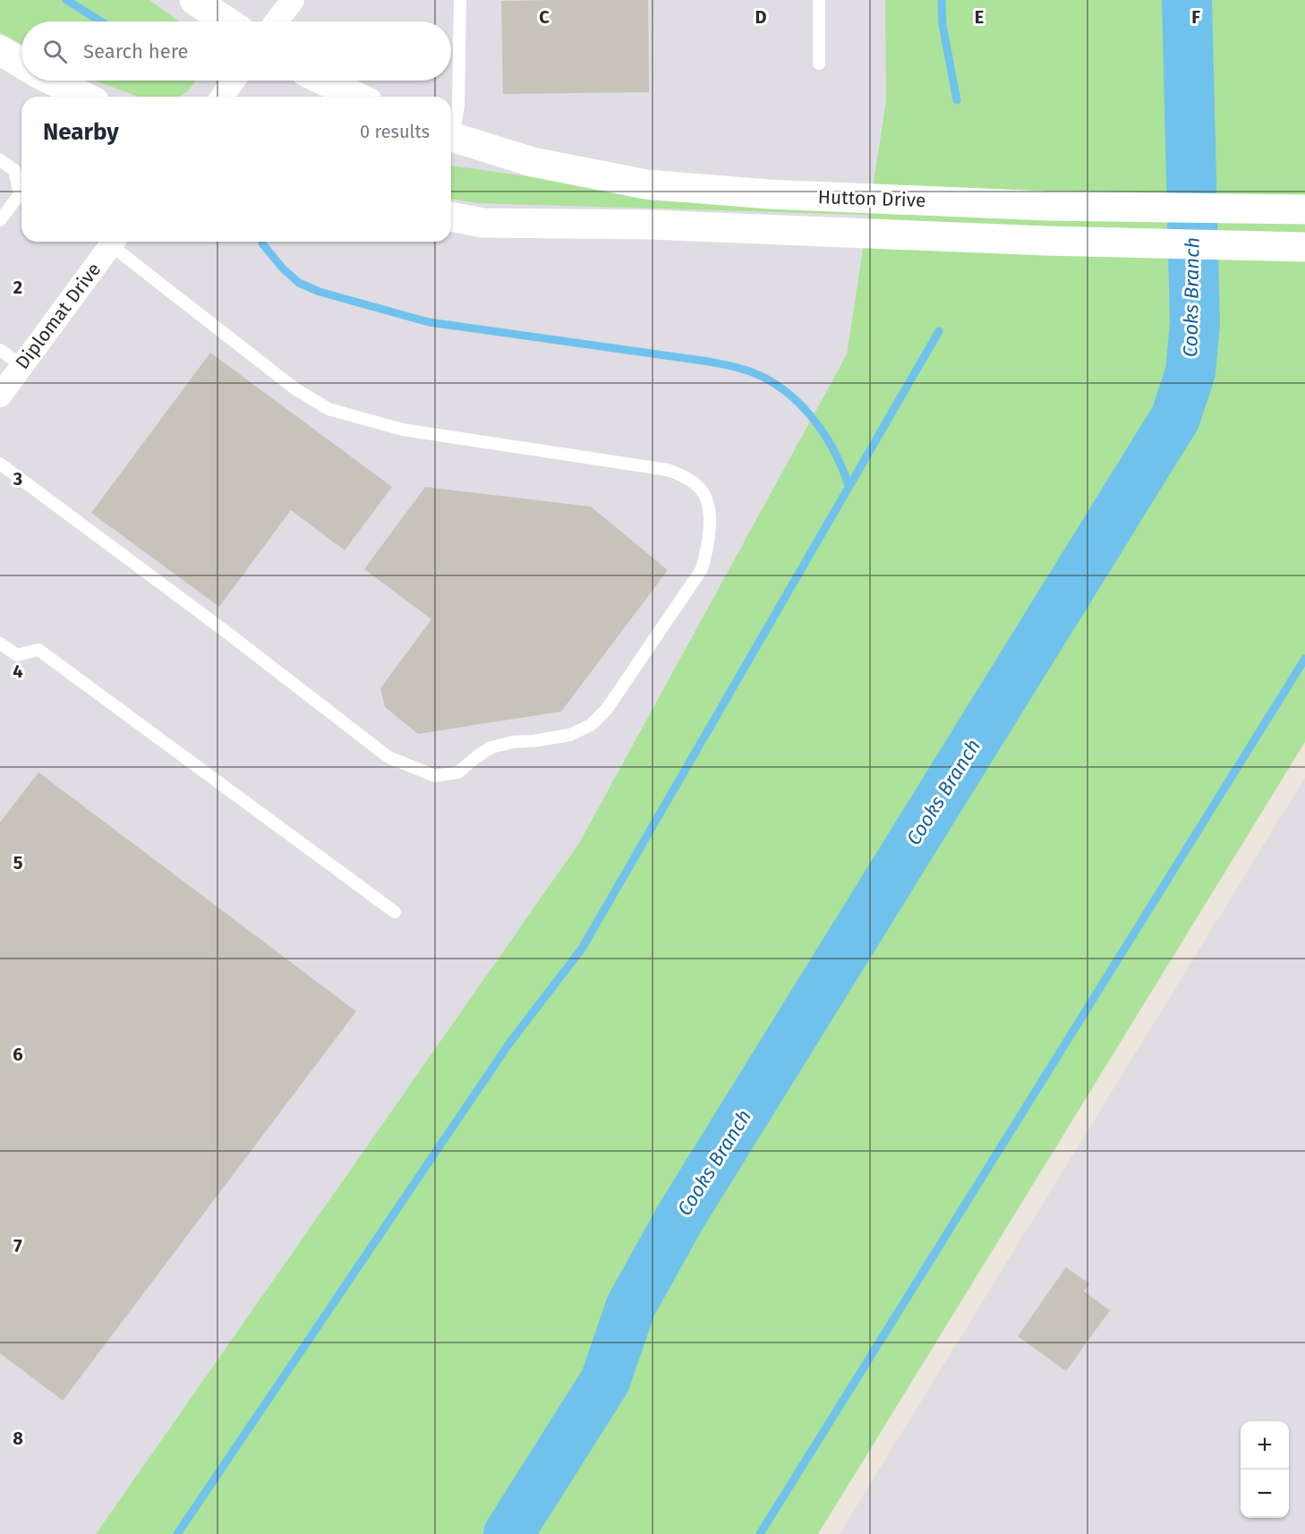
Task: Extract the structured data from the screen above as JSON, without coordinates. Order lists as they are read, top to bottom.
{
  "streets": {
    "street": ["Hutton Drive", "Diplomat Drive"]
  },
  "water": ["Cooks Branch"],
  "page": {
    "search": "Search here",
    "heading": ["Nearby", "0 results"],
    "map_buttons": ["+", "−"]
  },
  "grid": {
    "columns": [
      "C",
      "D",
      "E",
      "F"
    ],
    "rows": [
      "2",
      "3",
      "4",
      "5",
      "6",
      "7",
      "8"
    ]
  }
}
